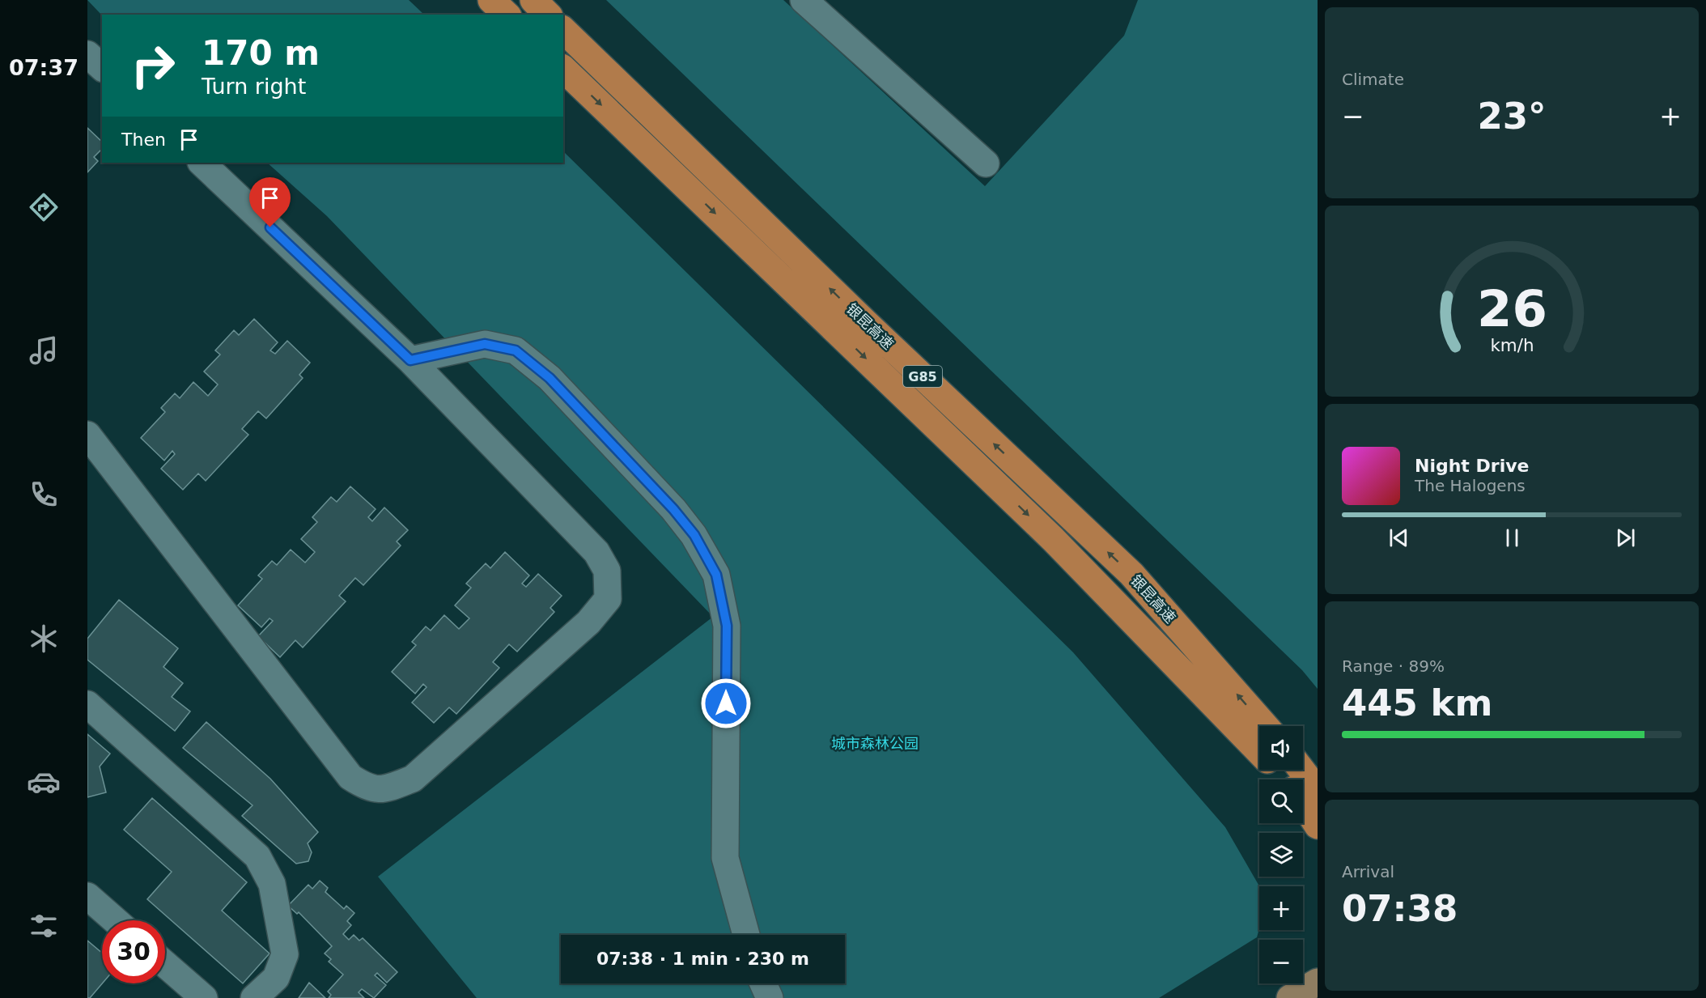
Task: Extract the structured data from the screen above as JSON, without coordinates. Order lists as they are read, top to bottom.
{
  "streets": {
    "highway": ["银昆高速", "G85"]
  },
  "parks": ["城市森林公园"],
  "page": {
    "tabs": "07:37",
    "tile": [
      "Climate",
      ["Range · 89%", "445 km"],
      ["Arrival", "07:38"]
    ],
    "turn": ["170 m", "Turn right"],
    "heat": ["−", "23°", "+"],
    "then": "Then",
    "song": ["Night Drive", "The Halogens"],
    "map_buttons": ["+", "−"],
    "limit": "30",
    "trip": "07:38 · 1 min · 230 m",
    "gauge": ["26", "km/h"]
  }
}
